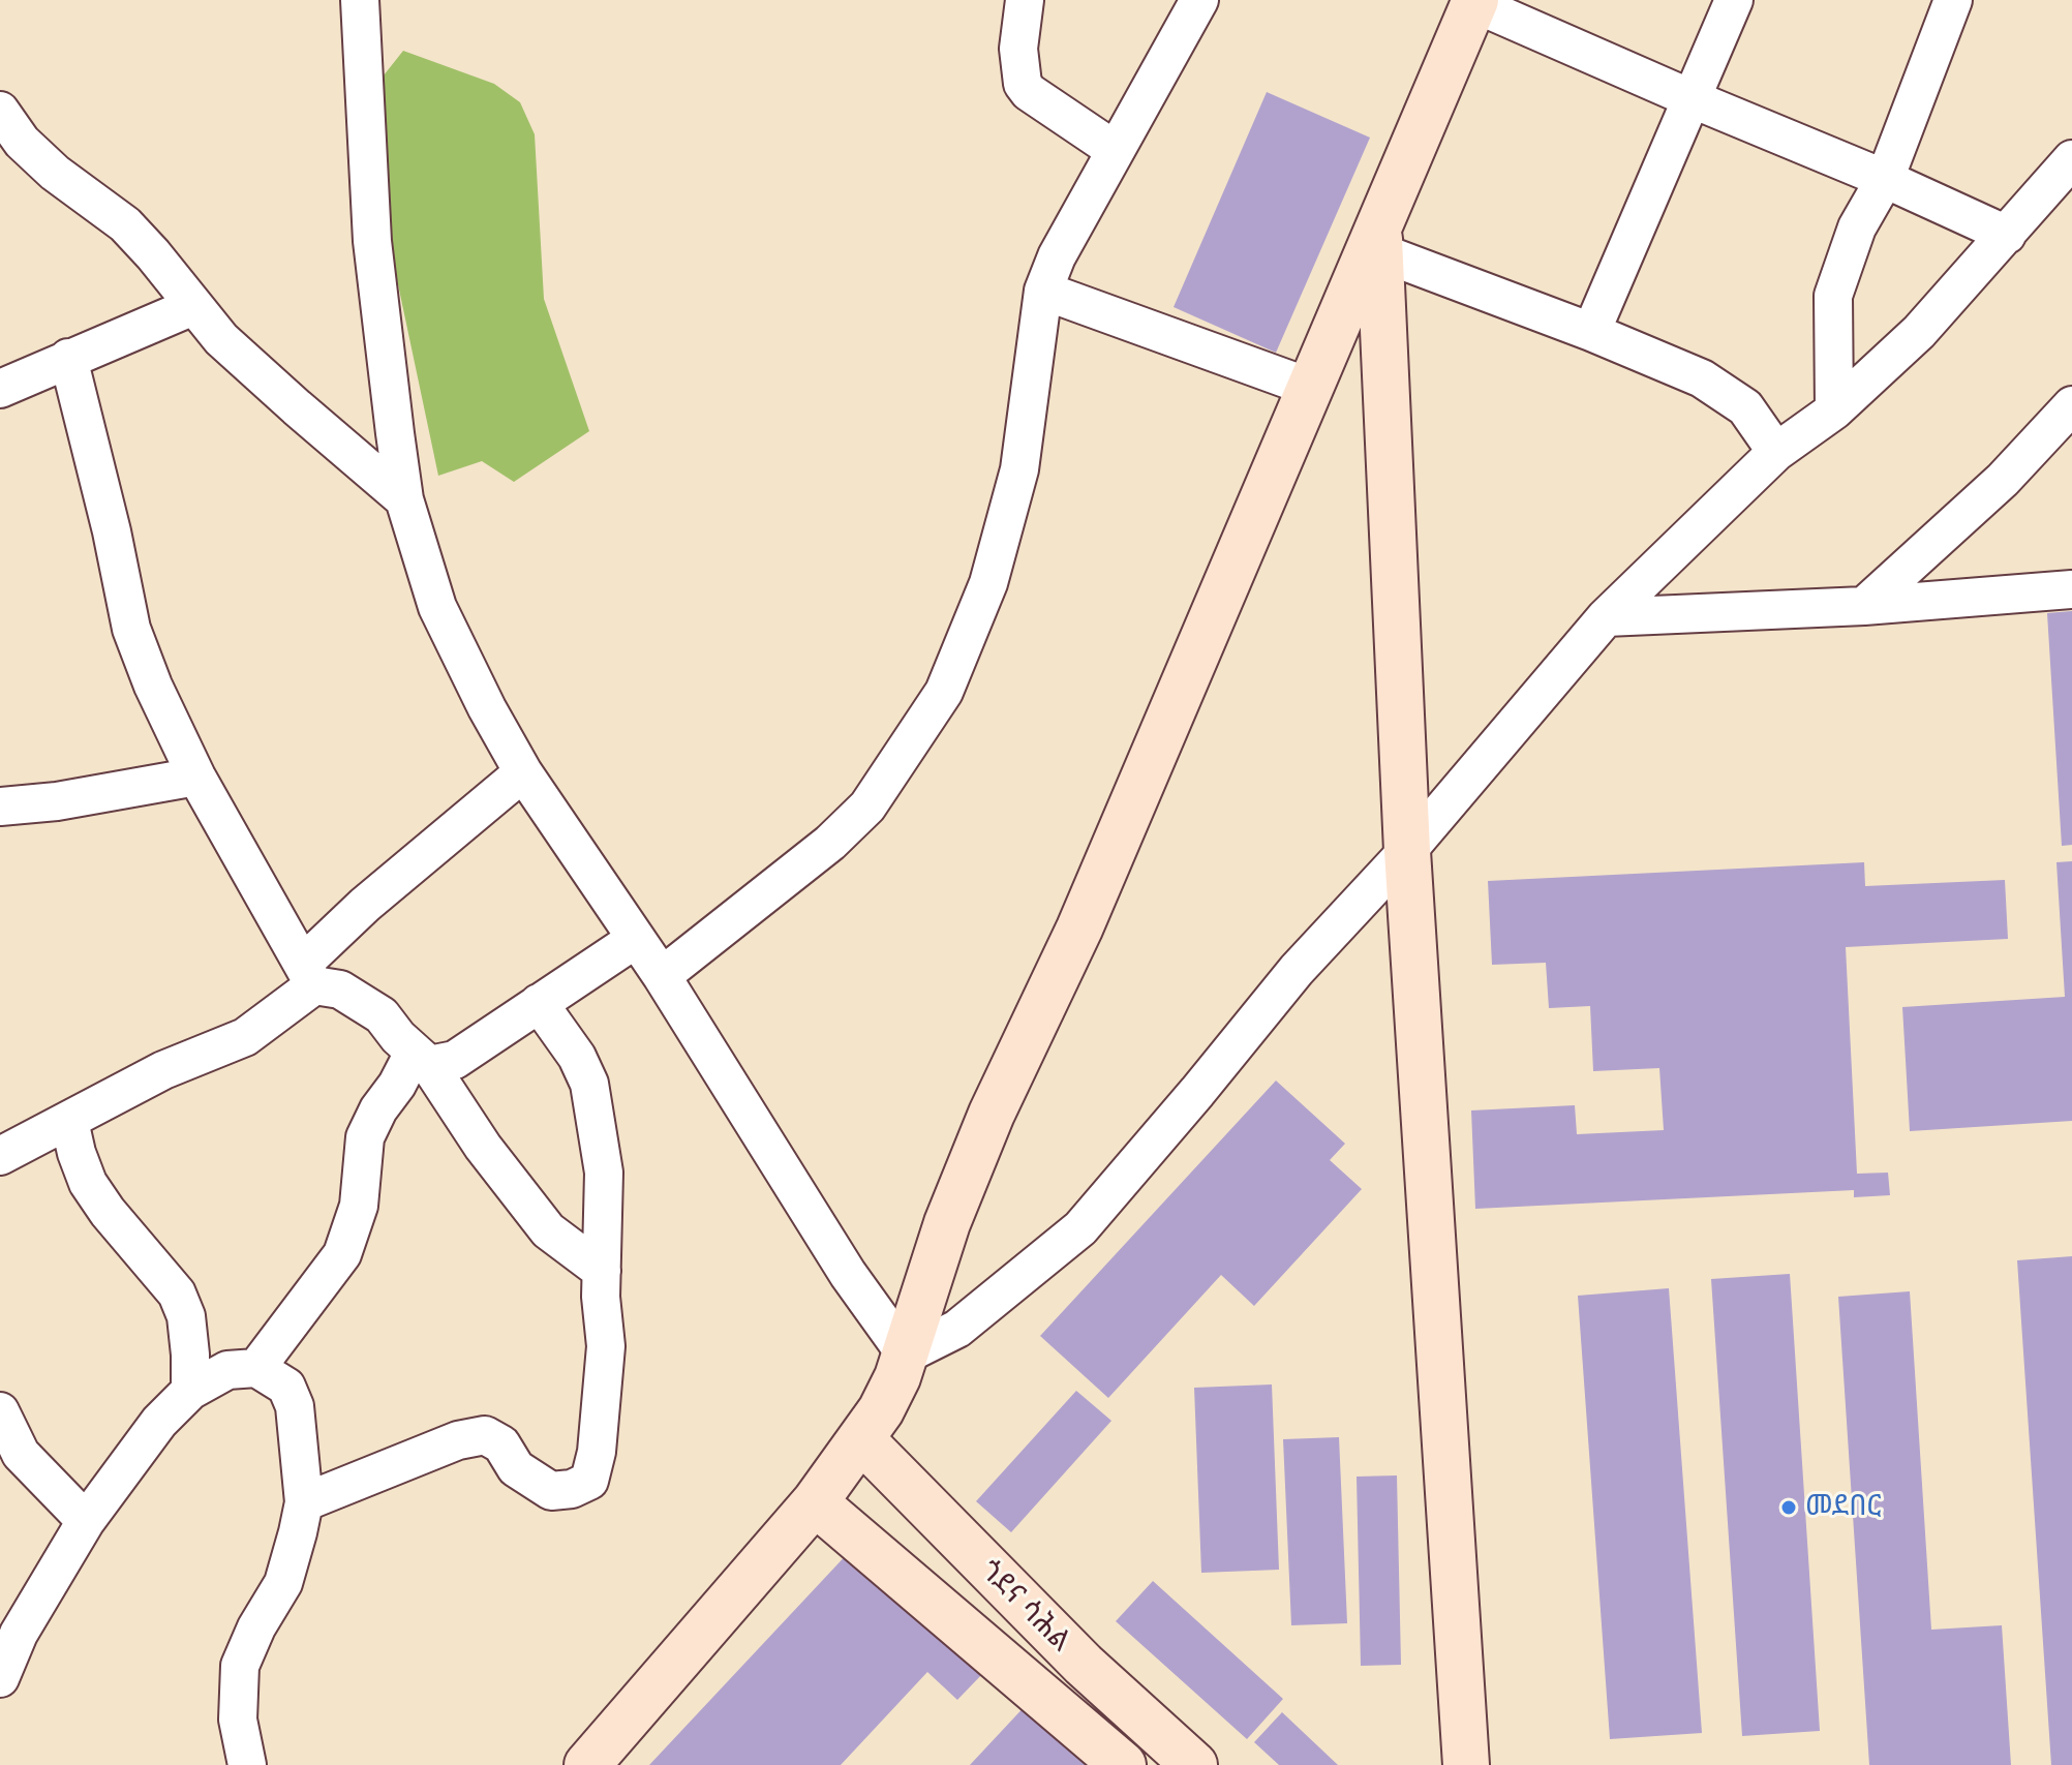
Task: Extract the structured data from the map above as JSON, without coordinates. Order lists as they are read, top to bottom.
{
  "streets": {
    "street": ["ጎደና ሳሕል"]
  },
  "places": ["መደበር"]
}
